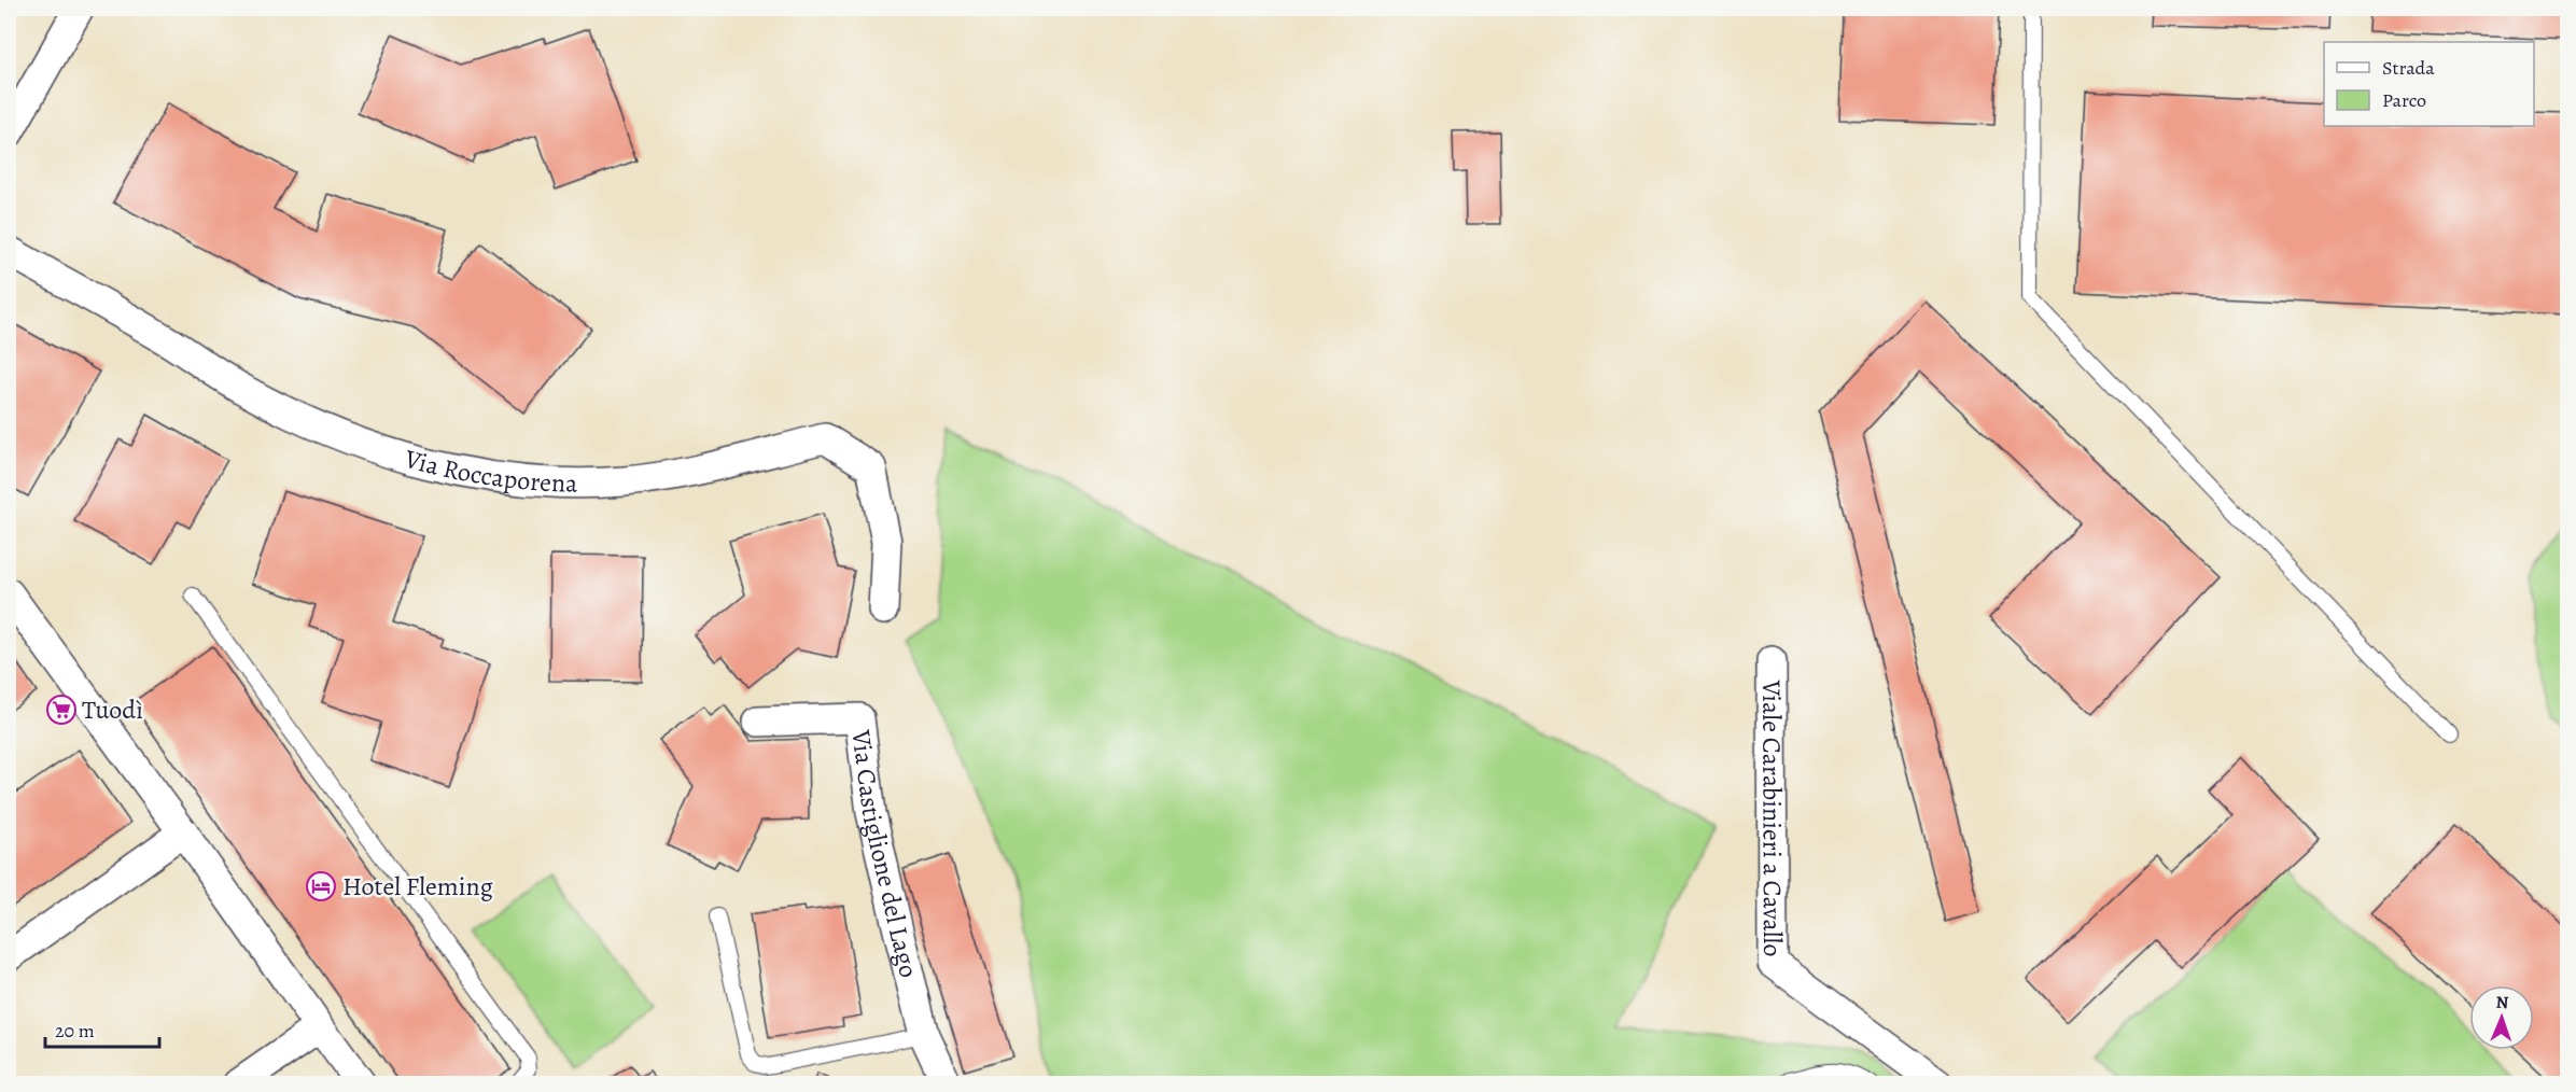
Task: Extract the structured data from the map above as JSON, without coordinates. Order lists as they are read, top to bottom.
{
  "streets": {
    "street": ["Via Roccaporena", "Viale Carabinieri a Cavallo", "Via Castiglione del Lago"]
  },
  "places": {
    "supermarket": ["Tuodì"],
    "hotel": ["Hotel Fleming"]
  },
  "legend": ["Strada", "Parco"],
  "scale_bar": "20 m",
  "north": "top"
}
